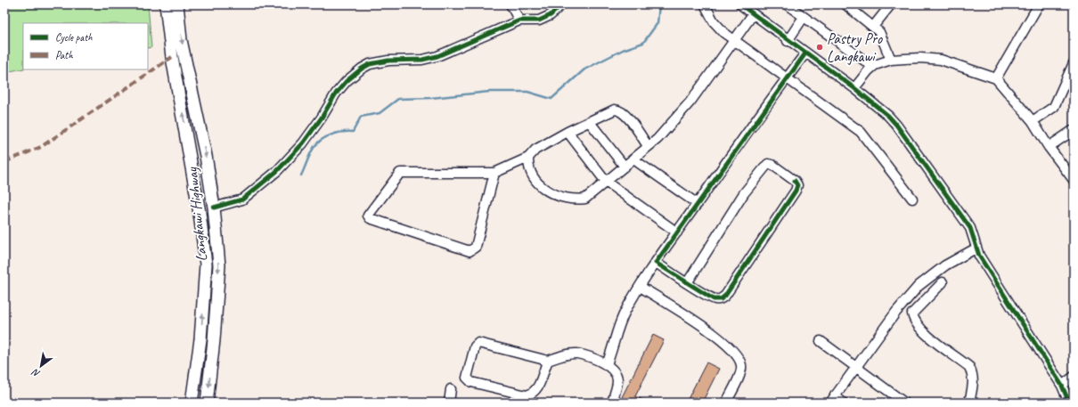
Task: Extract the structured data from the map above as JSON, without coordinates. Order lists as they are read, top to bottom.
{
  "streets": {
    "main road": ["Langkawi Highway"]
  },
  "places": ["Pastry Pro Langkawi"],
  "legend": ["Cycle path", "Path"],
  "north": "bottom left"
}
